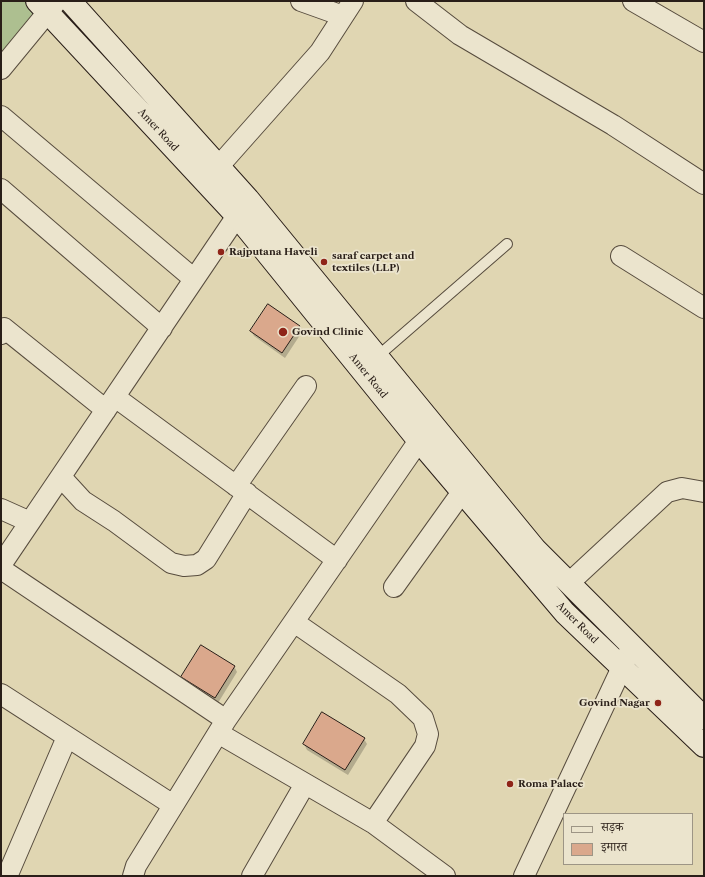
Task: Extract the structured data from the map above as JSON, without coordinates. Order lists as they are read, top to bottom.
{
  "streets": {
    "main road": ["Amer Road"]
  },
  "places": [
    "Rajputana Haveli",
    "saraf carpet and textiles (LLP)",
    "Govind Clinic",
    "Govind Nagar",
    "Roma Palace"
  ],
  "legend": ["सड़क", "इमारत"]
}
